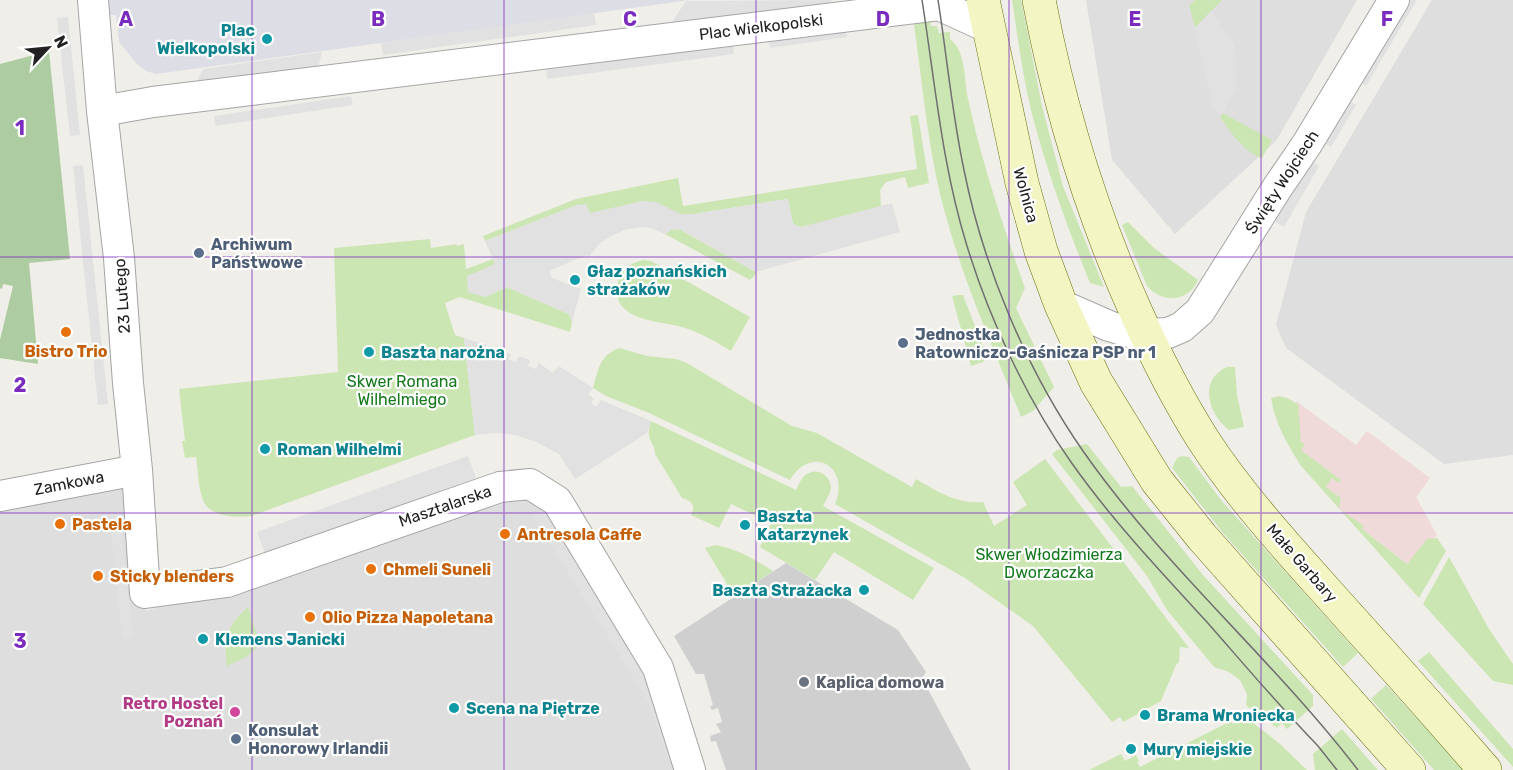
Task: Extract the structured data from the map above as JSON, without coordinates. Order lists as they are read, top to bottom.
{
  "streets": {
    "street": [
      "Plac Wielkopolski",
      "Święty Wojciech",
      "Wolnica",
      "23 Lutego",
      "Zamkowa",
      "Masztalarska",
      "Małe Garbary"
    ]
  },
  "crossings": [
    ["Plac Wielkopolski", "Wolnica"],
    ["Plac Wielkopolski", "23 Lutego"],
    ["Święty Wojciech", "Wolnica"],
    ["Święty Wojciech", "Małe Garbary"],
    ["23 Lutego", "Zamkowa"],
    ["23 Lutego", "Masztalarska"]
  ],
  "parks": ["Skwer Romana Wilhelmiego", "Skwer Włodzimierza Dworzaczka"],
  "places": [
    "Plac Wielkopolski",
    "Archiwum Państwowe",
    "Głaz poznańskich strażaków",
    "Bistro Trio",
    "Jednostka Ratowniczo-Gaśnicza PSP nr 1",
    "Baszta narożna",
    "Roman Wilhelmi",
    "Pastela",
    "Baszta Katarzynek",
    "Antresola Caffe",
    "Chmeli Suneli",
    "Sticky blenders",
    "Baszta Strażacka",
    "Olio Pizza Napoletana",
    "Klemens Janicki",
    "Kaplica domowa",
    "Scena na Piętrze",
    "Retro Hostel Poznań",
    "Brama Wroniecka",
    "Konsulat Honorowy Irlandii",
    "Mury miejskie"
  ],
  "north": "top right",
  "grid": {
    "columns": [
      "A",
      "B",
      "C",
      "D",
      "E",
      "F"
    ],
    "rows": ["1", "2", "3"]
  }
}
